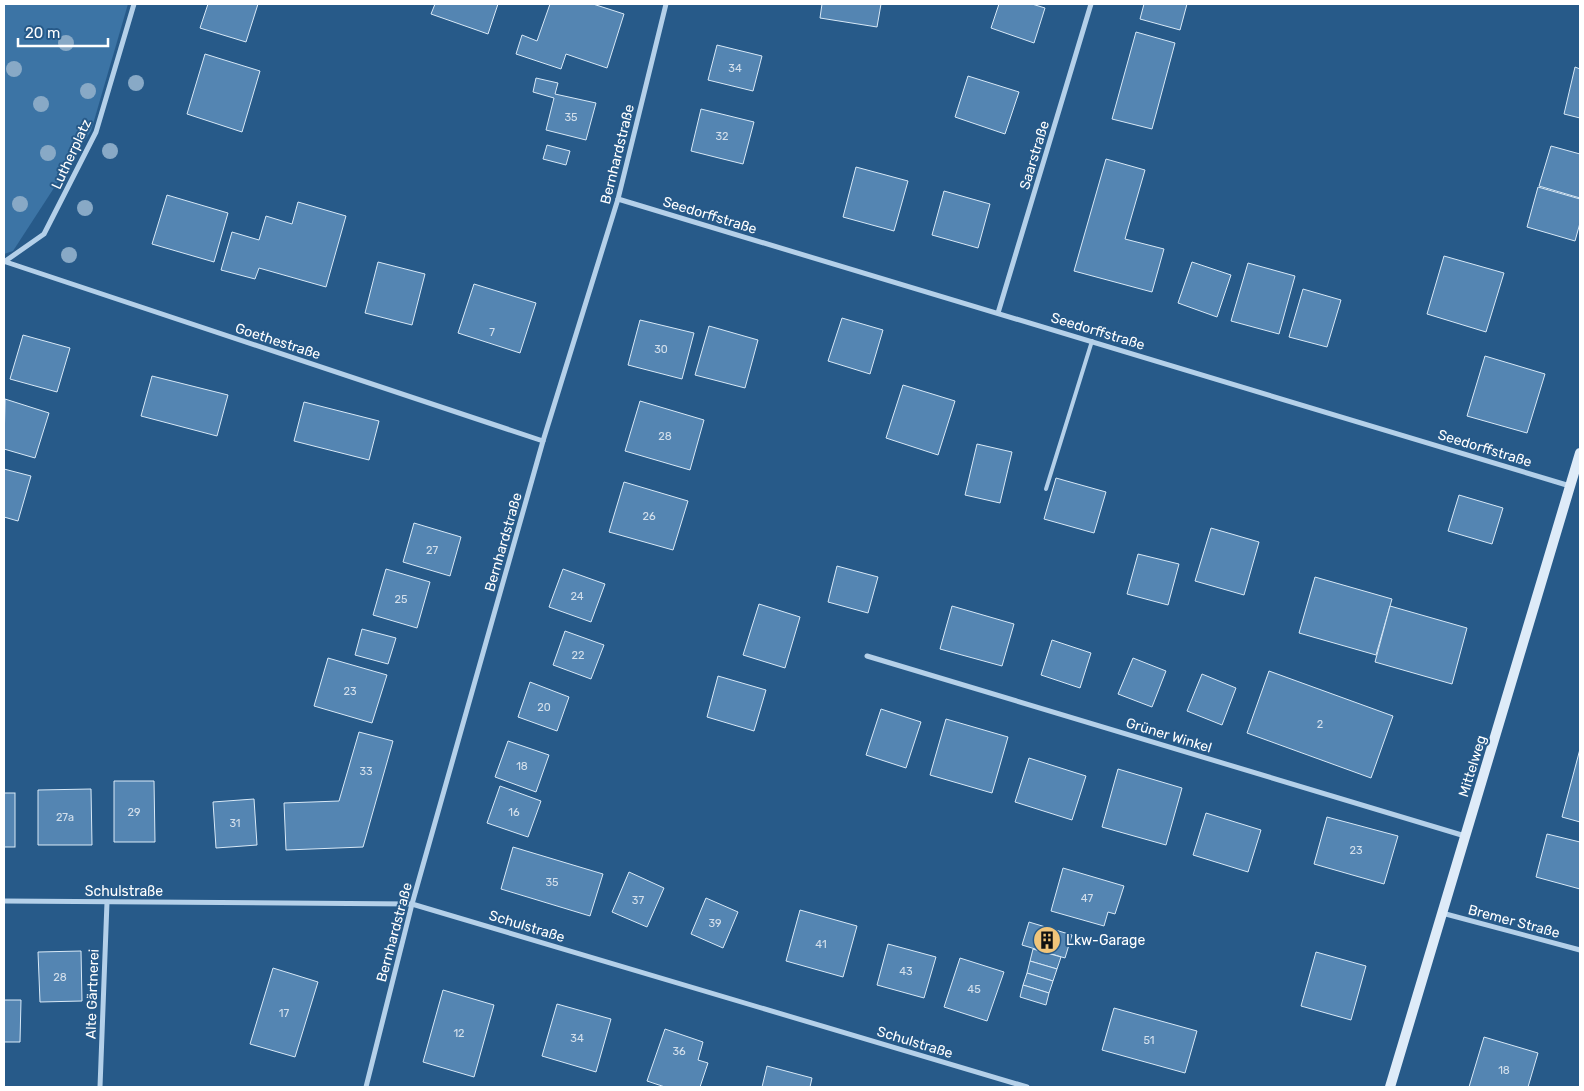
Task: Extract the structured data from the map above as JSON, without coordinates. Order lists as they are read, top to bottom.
{
  "streets": {
    "street": [
      "Lutherplatz",
      "Bernhardstraße",
      "Saarstraße",
      "Seedorffstraße",
      "Goethestraße",
      "Grüner Winkel",
      "Mittelweg",
      "Schulstraße",
      "Bremer Straße",
      "Alte Gärtnerei"
    ]
  },
  "crossings": [
    ["Lutherplatz", "Goethestraße"],
    ["Bernhardstraße", "Seedorffstraße"],
    ["Bernhardstraße", "Goethestraße"],
    ["Bernhardstraße", "Schulstraße"],
    ["Saarstraße", "Seedorffstraße"],
    ["Seedorffstraße", "Mittelweg"],
    ["Grüner Winkel", "Mittelweg"],
    ["Mittelweg", "Bremer Straße"],
    ["Schulstraße", "Alte Gärtnerei"]
  ],
  "places": {
    "building": ["Lkw-Garage"]
  },
  "house_numbers": [
    "34",
    "35",
    "32",
    "7",
    "30",
    "28",
    "26",
    "27",
    "24",
    "25",
    "22",
    "23",
    "20",
    "2",
    "18",
    "33",
    "29",
    "16",
    "27a",
    "31",
    "23",
    "35",
    "47",
    "37",
    "39",
    "41",
    "43",
    "28",
    "45",
    "17",
    "12",
    "34",
    "51",
    "36",
    "18"
  ],
  "scale_bar": "20 m"
}
